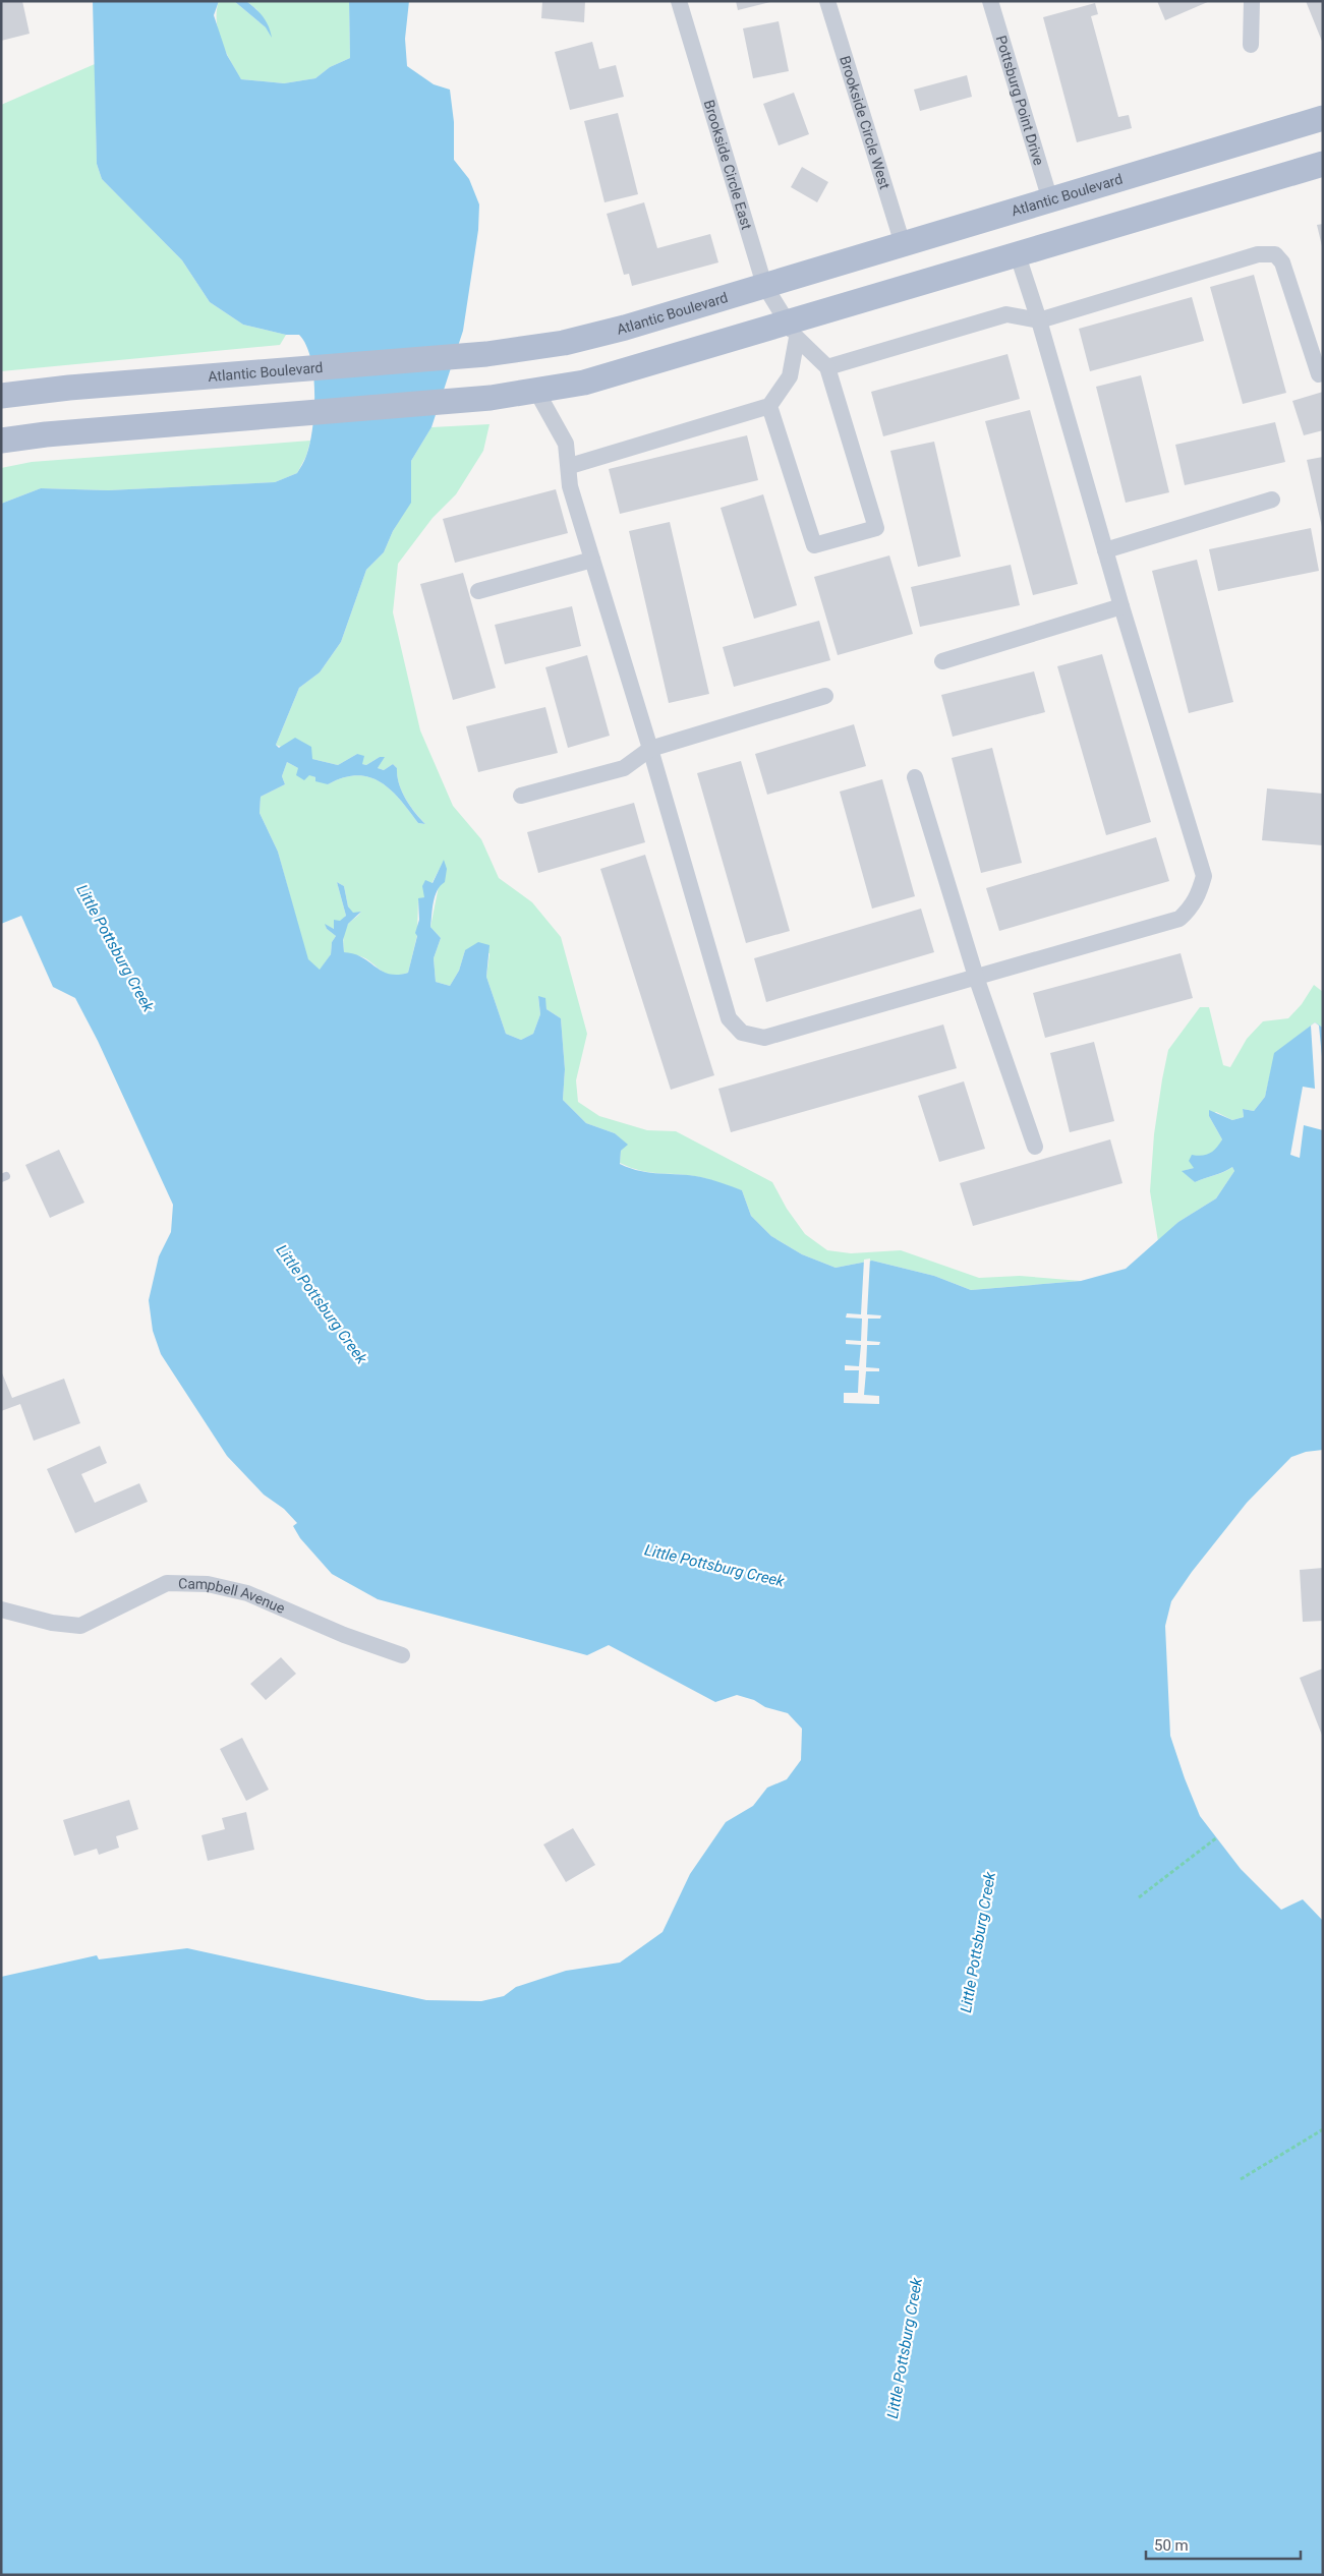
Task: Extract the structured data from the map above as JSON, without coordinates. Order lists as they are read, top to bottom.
{
  "streets": {
    "main road": ["Atlantic Boulevard"],
    "street": [
      "Pottsburg Point Drive",
      "Brookside Circle West",
      "Brookside Circle East",
      "Campbell Avenue"
    ]
  },
  "crossings": [
    ["Pottsburg Point Drive", "Atlantic Boulevard"],
    ["Brookside Circle West", "Atlantic Boulevard"],
    ["Brookside Circle East", "Atlantic Boulevard"]
  ],
  "water": ["Little Pottsburg Creek"],
  "scale_bar": "50 m"
}
